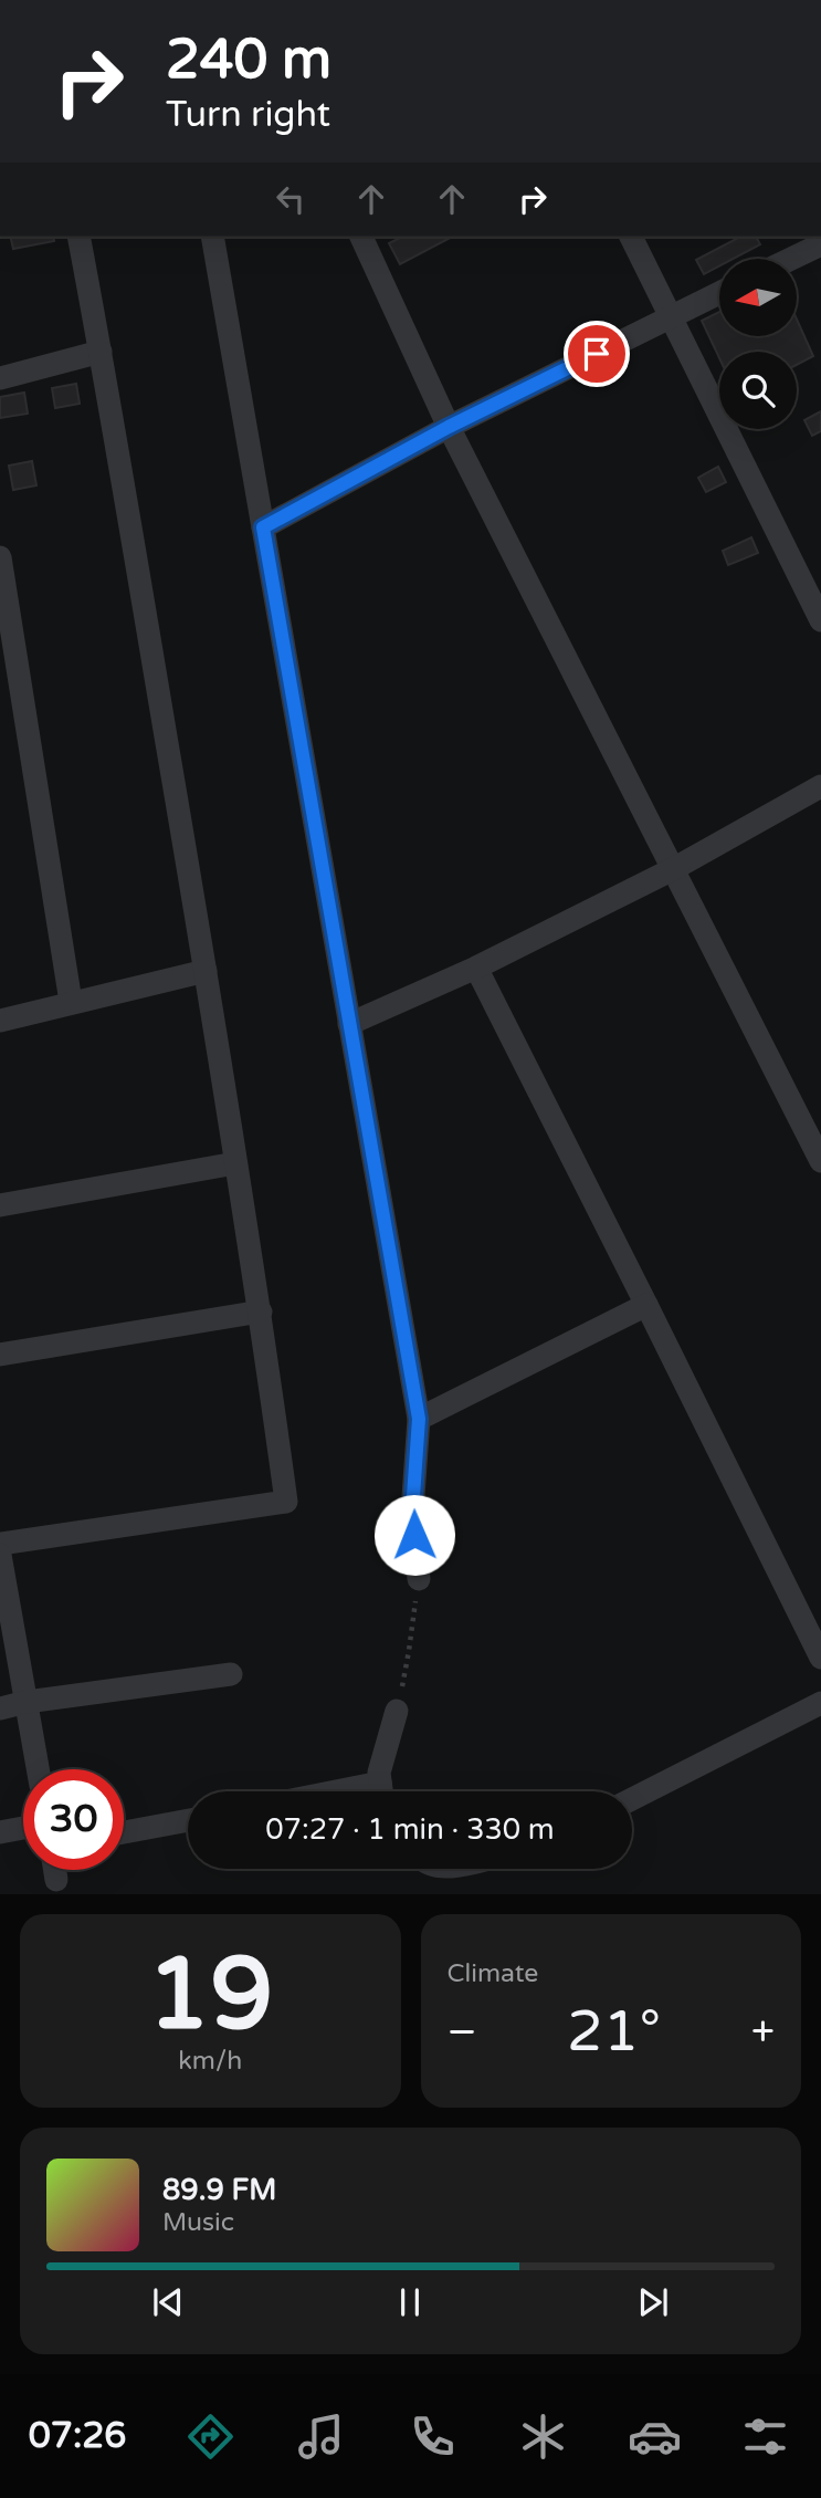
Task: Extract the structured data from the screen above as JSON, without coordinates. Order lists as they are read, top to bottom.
{
  "north": "left",
  "page": {
    "turn": ["240 m", "Turn right"],
    "limit": "30",
    "trip": "07:27 · 1 min · 330 m",
    "tile": [
      ["19", "km/h"],
      "Climate"
    ],
    "heat": ["−", "21°", "+"],
    "song": ["89.9 FM", "Music"],
    "tabs": "07:26"
  }
}
